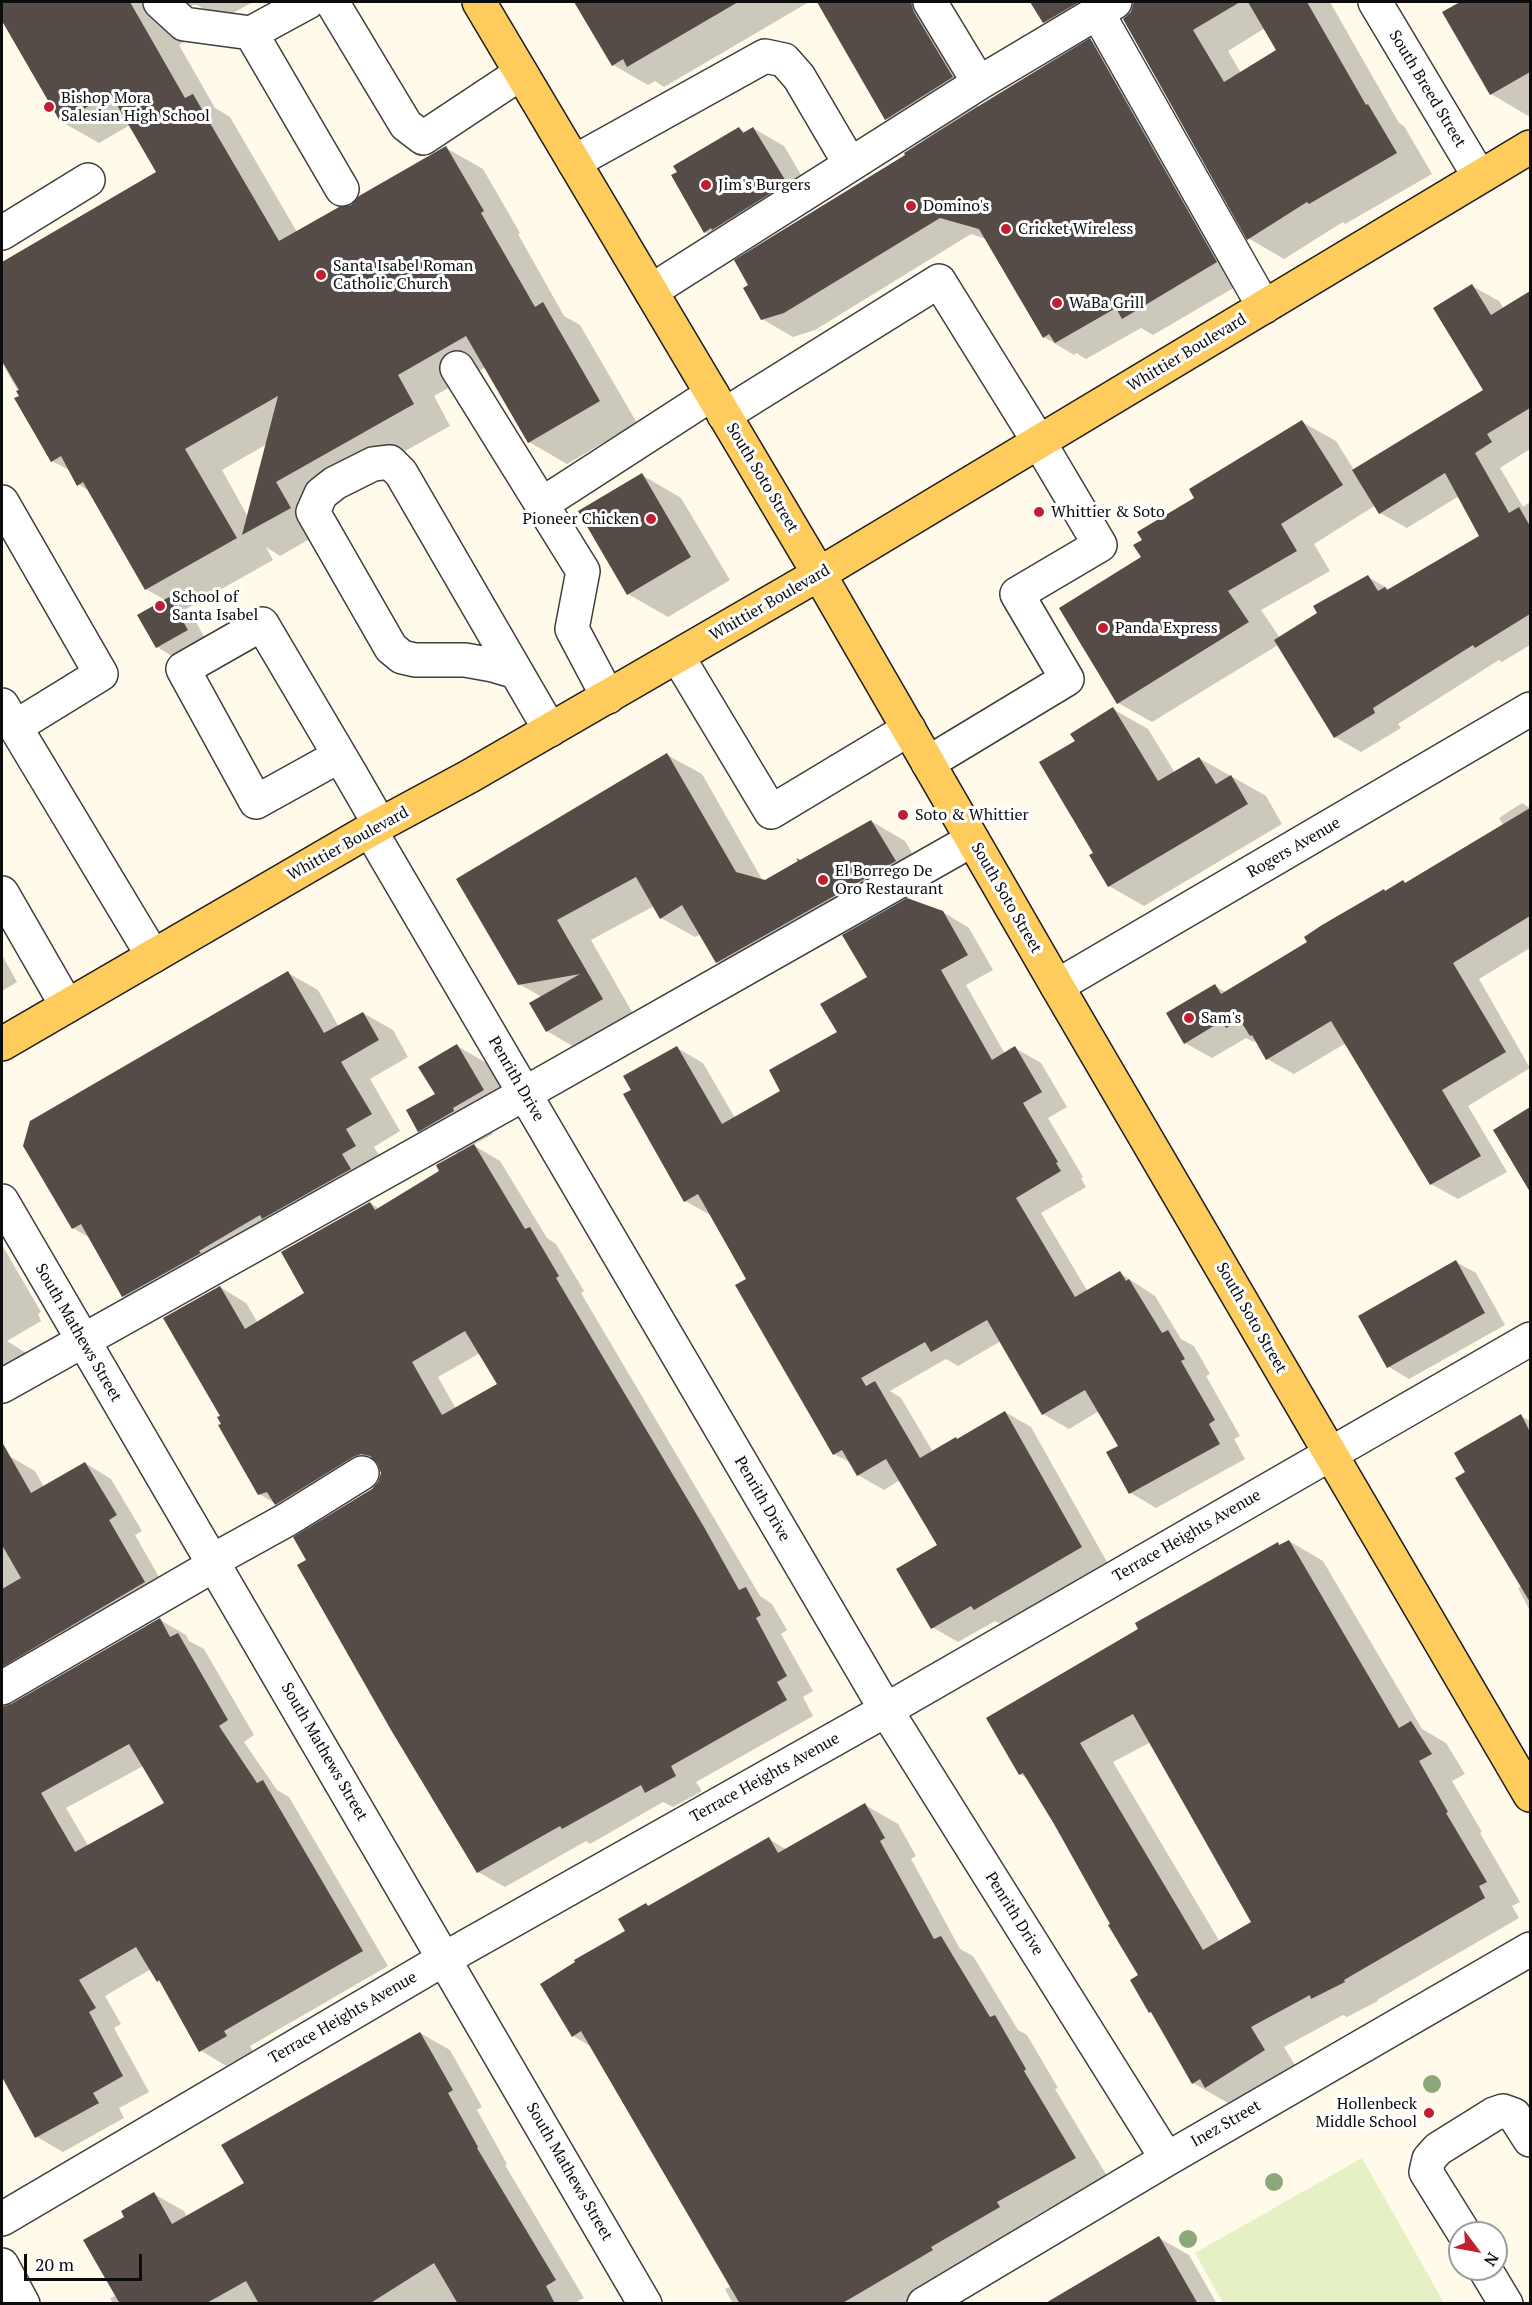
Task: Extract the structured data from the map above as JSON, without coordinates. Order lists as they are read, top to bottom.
{
  "streets": {
    "main road": ["Whittier Boulevard", "South Soto Street"],
    "street": [
      "South Breed Street",
      "Rogers Avenue",
      "Penrith Drive",
      "South Mathews Street",
      "Terrace Heights Avenue",
      "Inez Street"
    ]
  },
  "crossings": [
    ["South Breed Street", "Whittier Boulevard"],
    ["Whittier Boulevard", "South Soto Street"],
    ["Whittier Boulevard", "Penrith Drive"],
    ["South Soto Street", "Rogers Avenue"],
    ["South Soto Street", "Terrace Heights Avenue"],
    ["Penrith Drive", "Terrace Heights Avenue"],
    ["Penrith Drive", "Inez Street"],
    ["South Mathews Street", "Terrace Heights Avenue"]
  ],
  "places": [
    "Bishop Mora Salesian High School",
    "Jim's Burgers",
    "Domino's",
    "Cricket Wireless",
    "Santa Isabel Roman Catholic Church",
    "WaBa Grill",
    "Whittier & Soto",
    "Pioneer Chicken",
    "School of Santa Isabel",
    "Panda Express",
    "Soto & Whittier",
    "El Borrego De Oro Restaurant",
    "Sam's",
    "Hollenbeck Middle School"
  ],
  "scale_bar": "20 m",
  "north": "bottom right"
}
